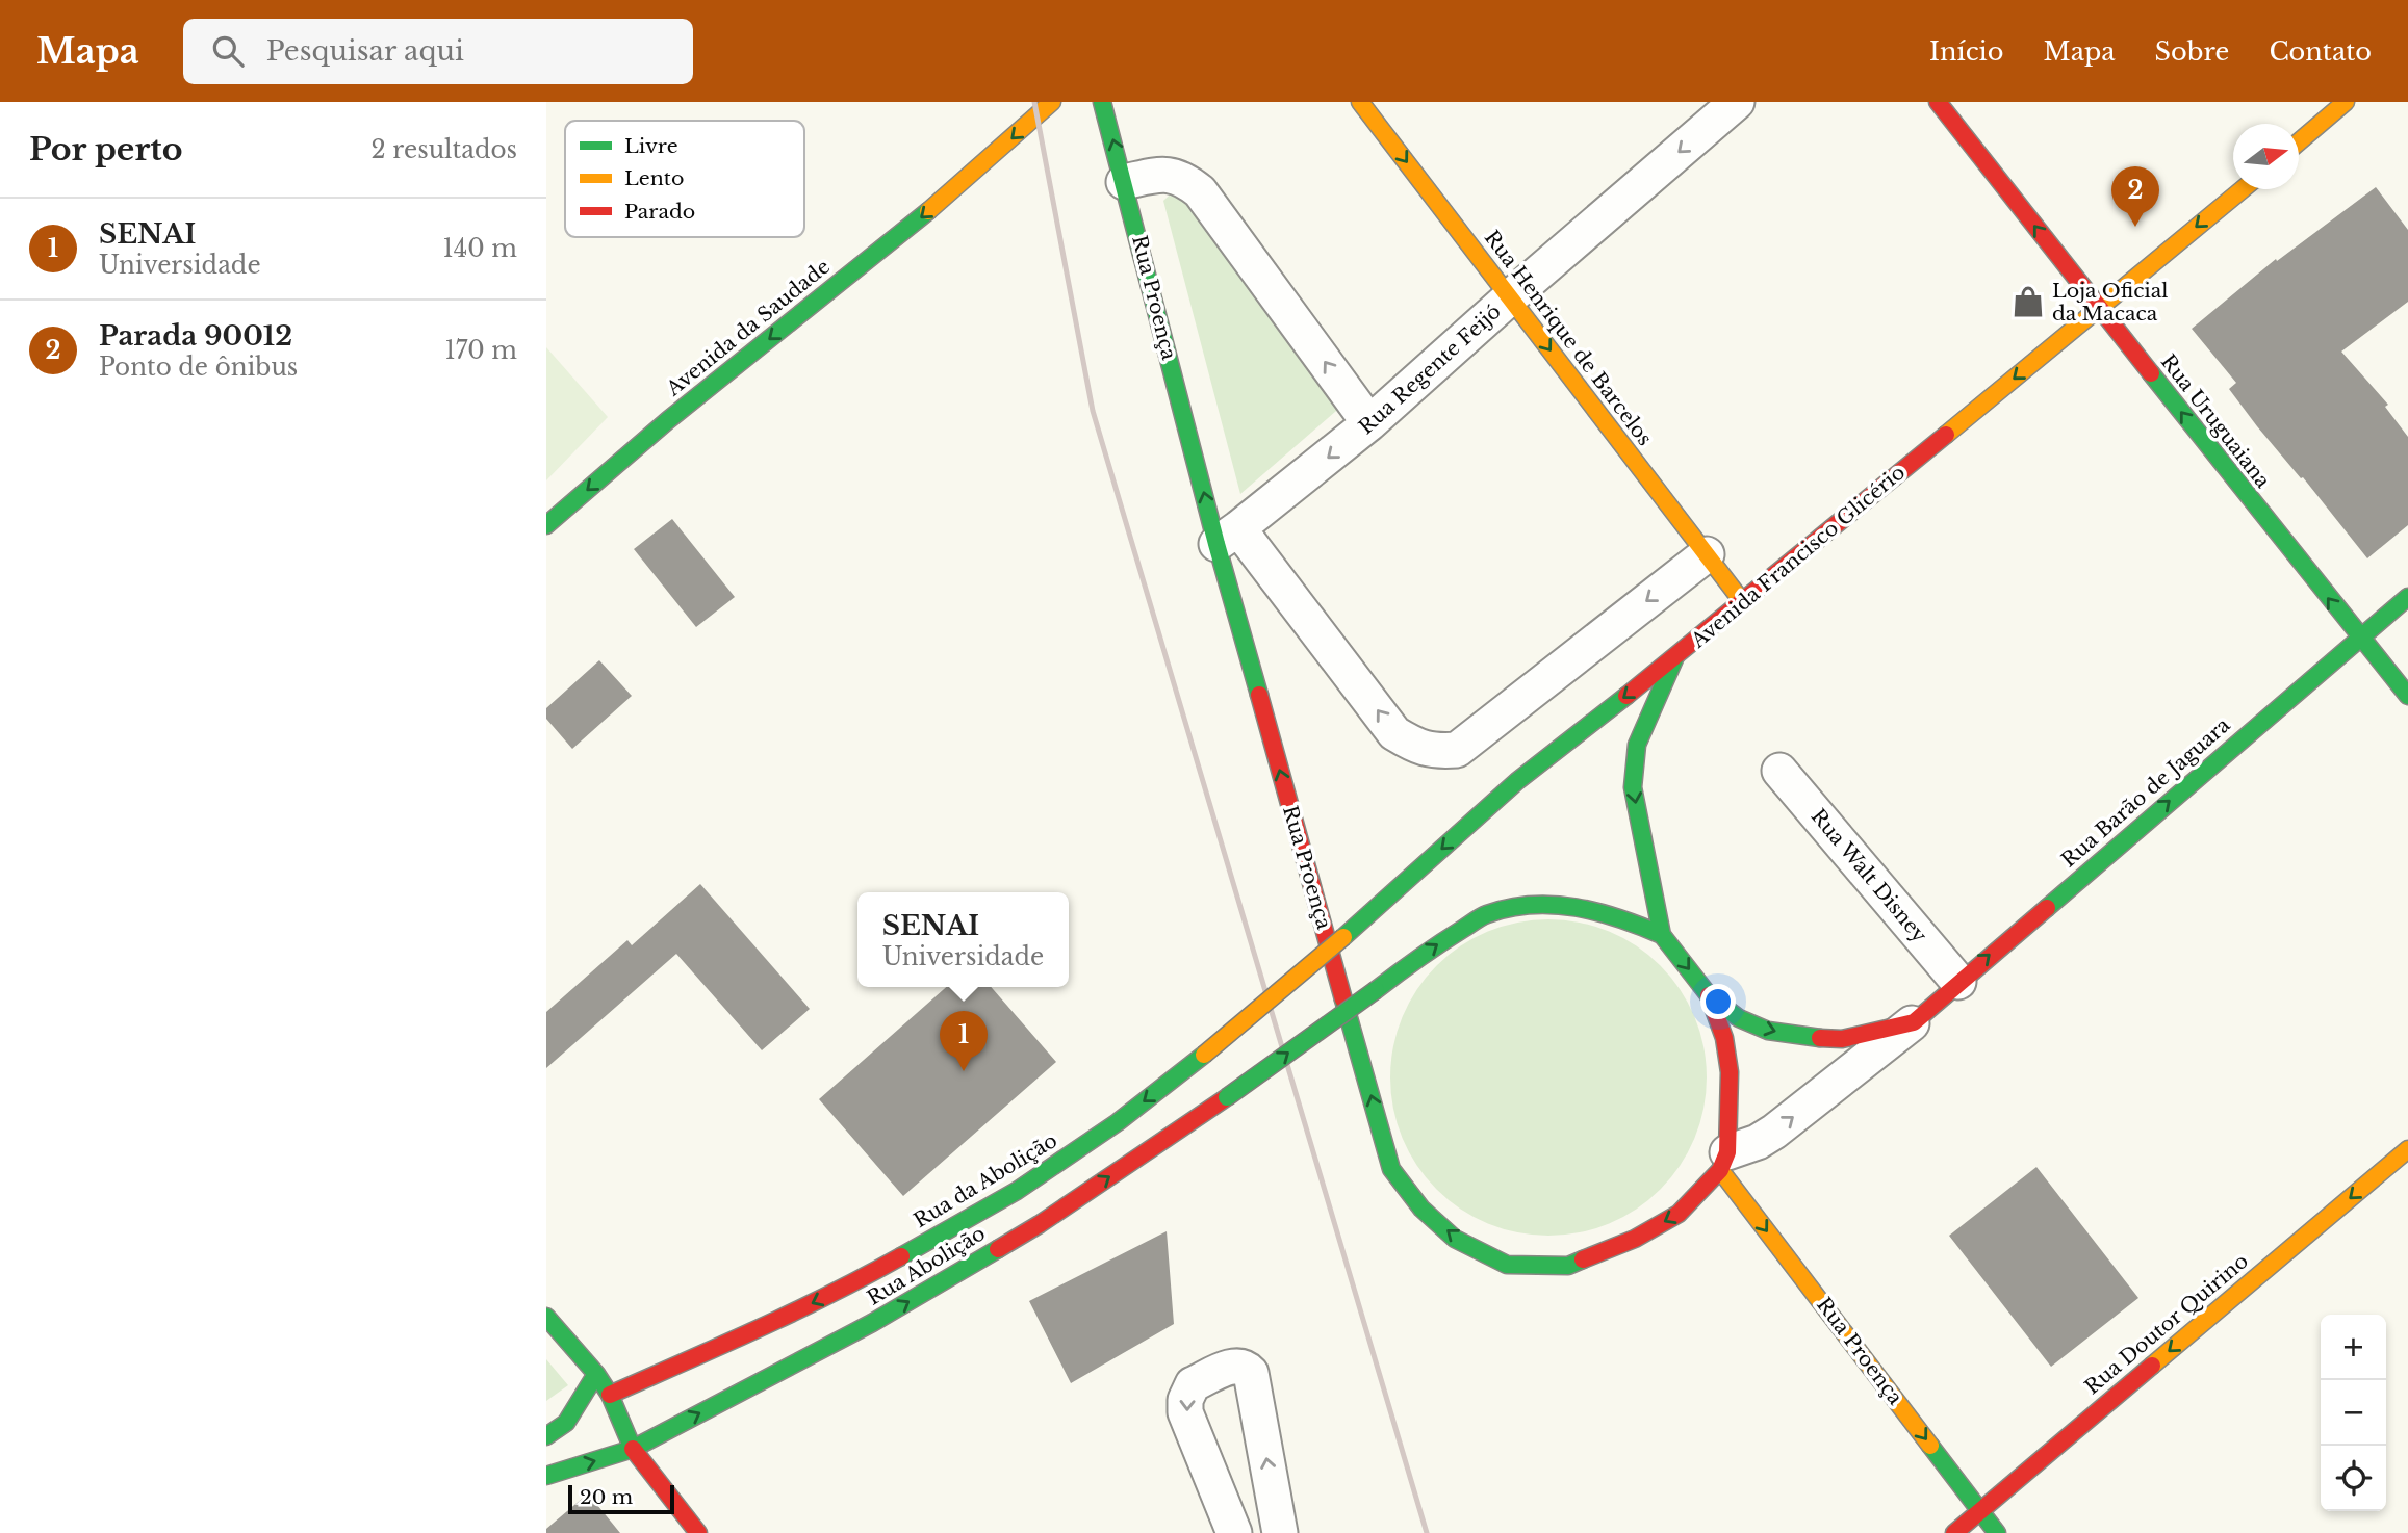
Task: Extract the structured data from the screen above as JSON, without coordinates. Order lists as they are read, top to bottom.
{
  "streets": {
    "main road": [
      "Rua Proença",
      "Avenida da Saudade",
      "Rua Henrique de Barcelos",
      "Rua Uruguaiana",
      "Avenida Francisco Glicério",
      "Rua Barão de Jaguara",
      "Rua da Abolição",
      "Rua Abolição",
      "Rua Doutor Quirino"
    ],
    "street": ["Rua Regente Feijó", "Rua Walt Disney"]
  },
  "crossings": [
    ["Rua Proença", "Rua Henrique de Barcelos"],
    ["Rua Proença", "Rua Regente Feijó"],
    ["Rua Proença", "Rua Doutor Quirino"],
    ["Rua Henrique de Barcelos", "Rua Regente Feijó"],
    ["Rua Henrique de Barcelos", "Avenida Francisco Glicério"],
    ["Rua Uruguaiana", "Avenida Francisco Glicério"],
    ["Rua Uruguaiana", "Rua Barão de Jaguara"],
    ["Avenida Francisco Glicério", "Rua da Abolição"],
    ["Rua Barão de Jaguara", "Rua Walt Disney"]
  ],
  "one_way": [
    "Avenida da Saudade",
    "Rua Henrique de Barcelos",
    "Rua Regente Feijó",
    "Rua Uruguaiana",
    "Avenida Francisco Glicério",
    "Rua Barão de Jaguara",
    "Rua da Abolição",
    "Rua Abolição",
    "Rua Doutor Quirino"
  ],
  "places": {
    "shop": ["Loja Oficial da Macaca"]
  },
  "legend": ["Livre", "Lento", "Parado"],
  "scale_bar": "20 m",
  "north": "right",
  "page": {
    "header": "Mapa",
    "search": "Pesquisar aqui",
    "nav": [
      "Início",
      "Mapa",
      "Sobre",
      "Contato"
    ],
    "heading": ["Por perto", "2 resultados"],
    "pins": ["2", "1"],
    "list": [
      {
        "mark": "1",
        "name": "SENAI",
        "note": "Universidade",
        "value": "140 m"
      },
      {
        "mark": "2",
        "name": "Parada 90012",
        "note": "Ponto de ônibus",
        "value": "170 m"
      }
    ],
    "popup": ["SENAI", "Universidade"],
    "map_buttons": ["+", "−"],
    "scale": "20 m"
  }
}
